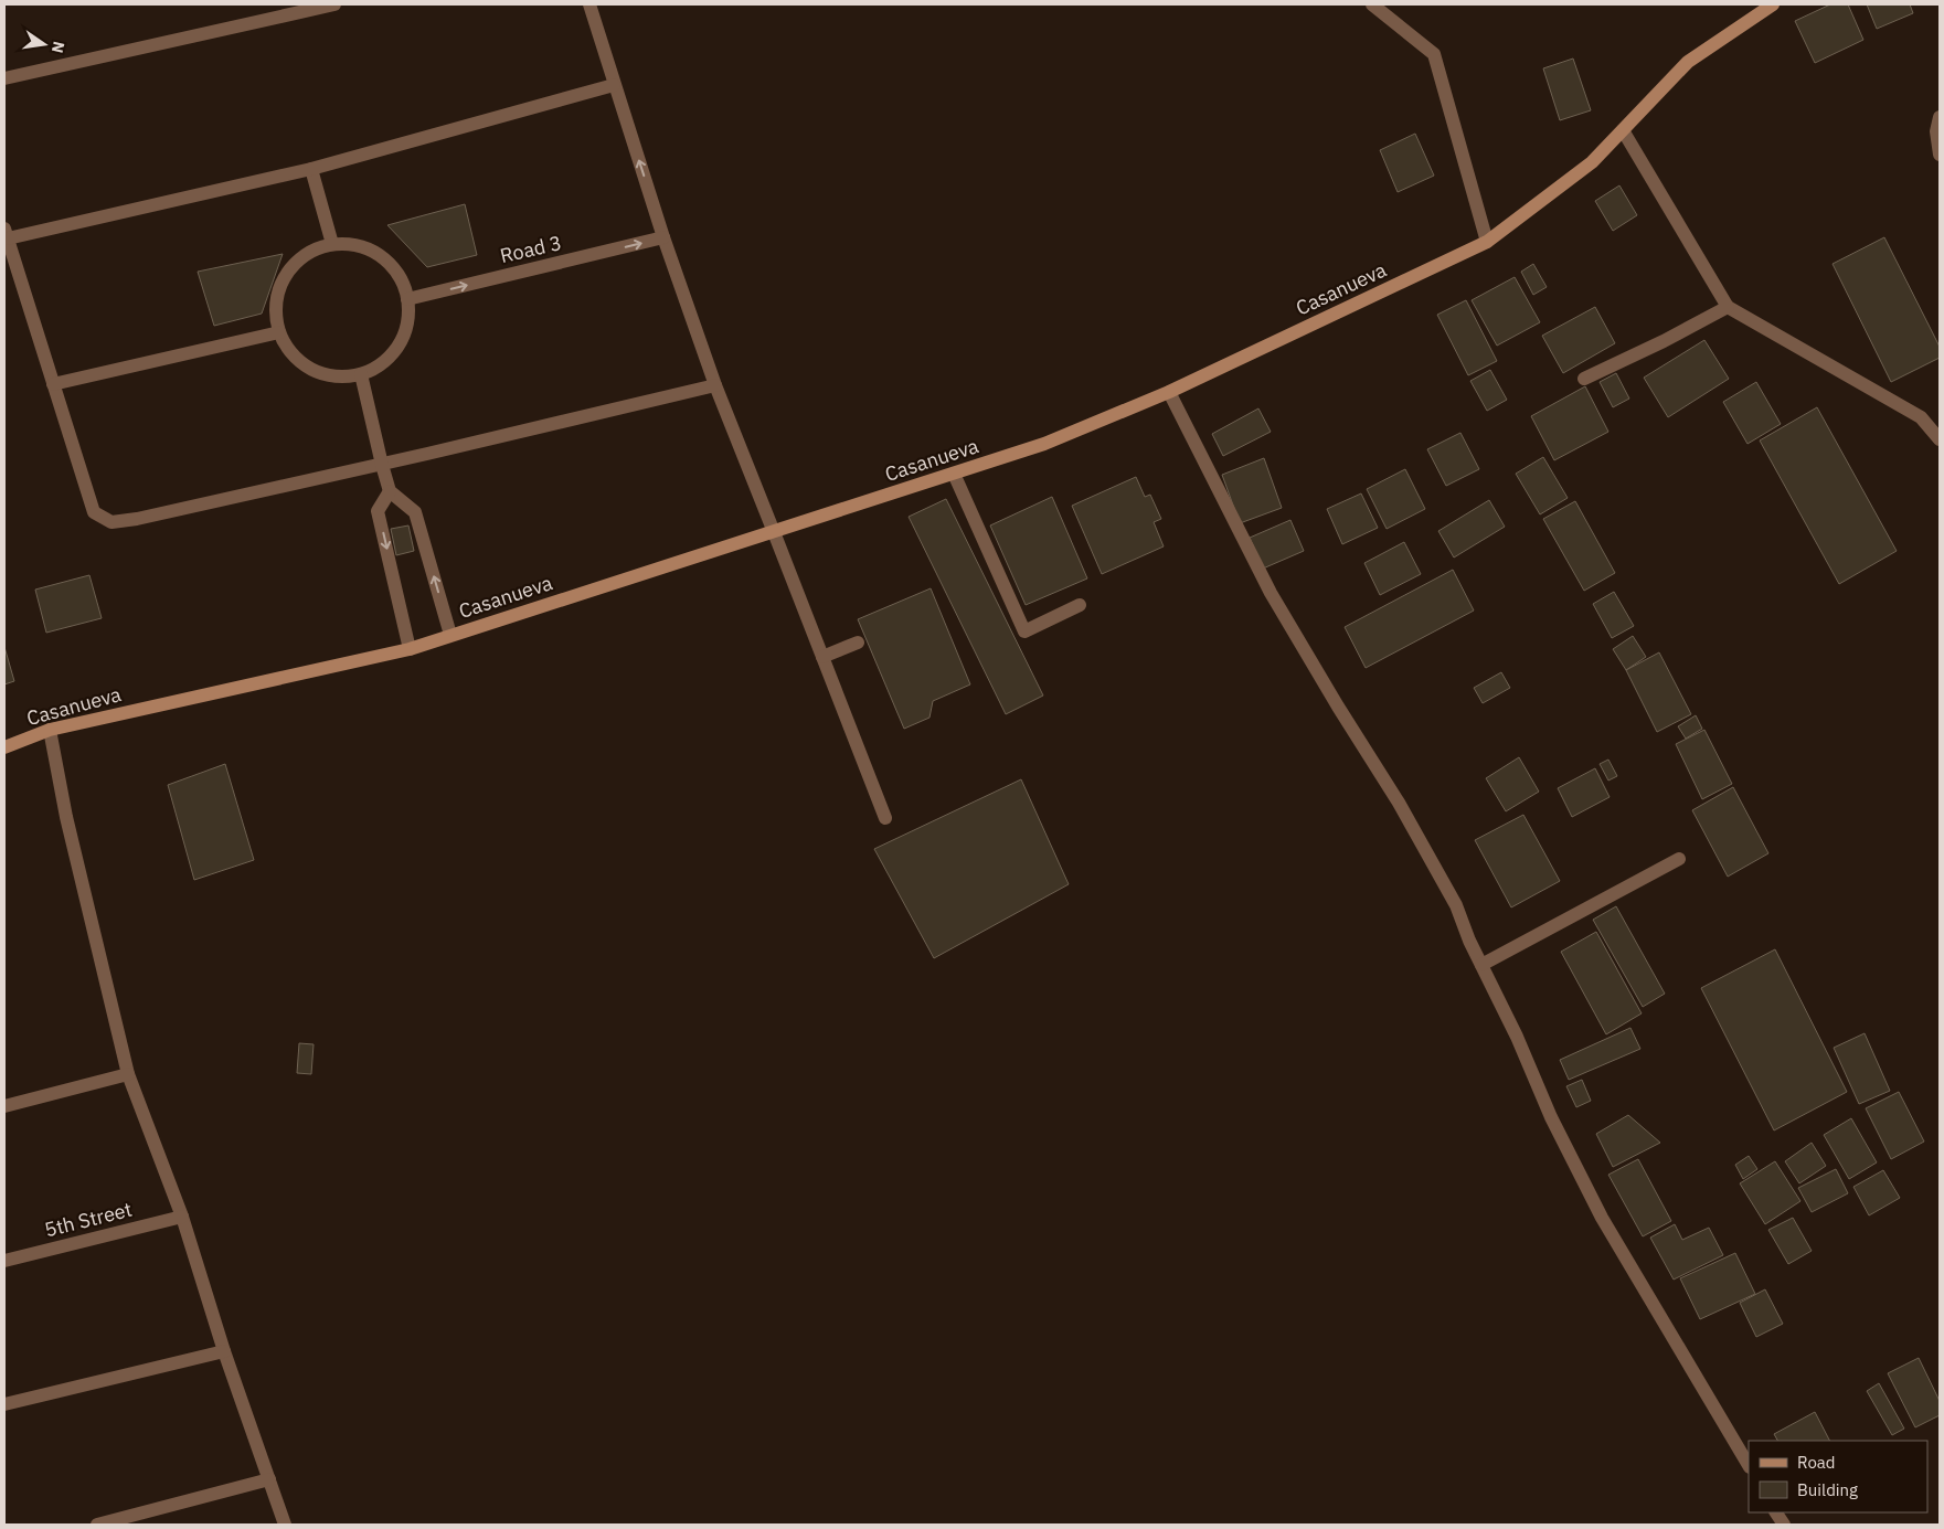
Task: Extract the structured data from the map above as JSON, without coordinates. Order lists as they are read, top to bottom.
{
  "streets": {
    "street": ["Road 3", "Casanueva", "5th Street"]
  },
  "one_way": ["Road 3"],
  "legend": ["Road", "Building"],
  "north": "right"
}
